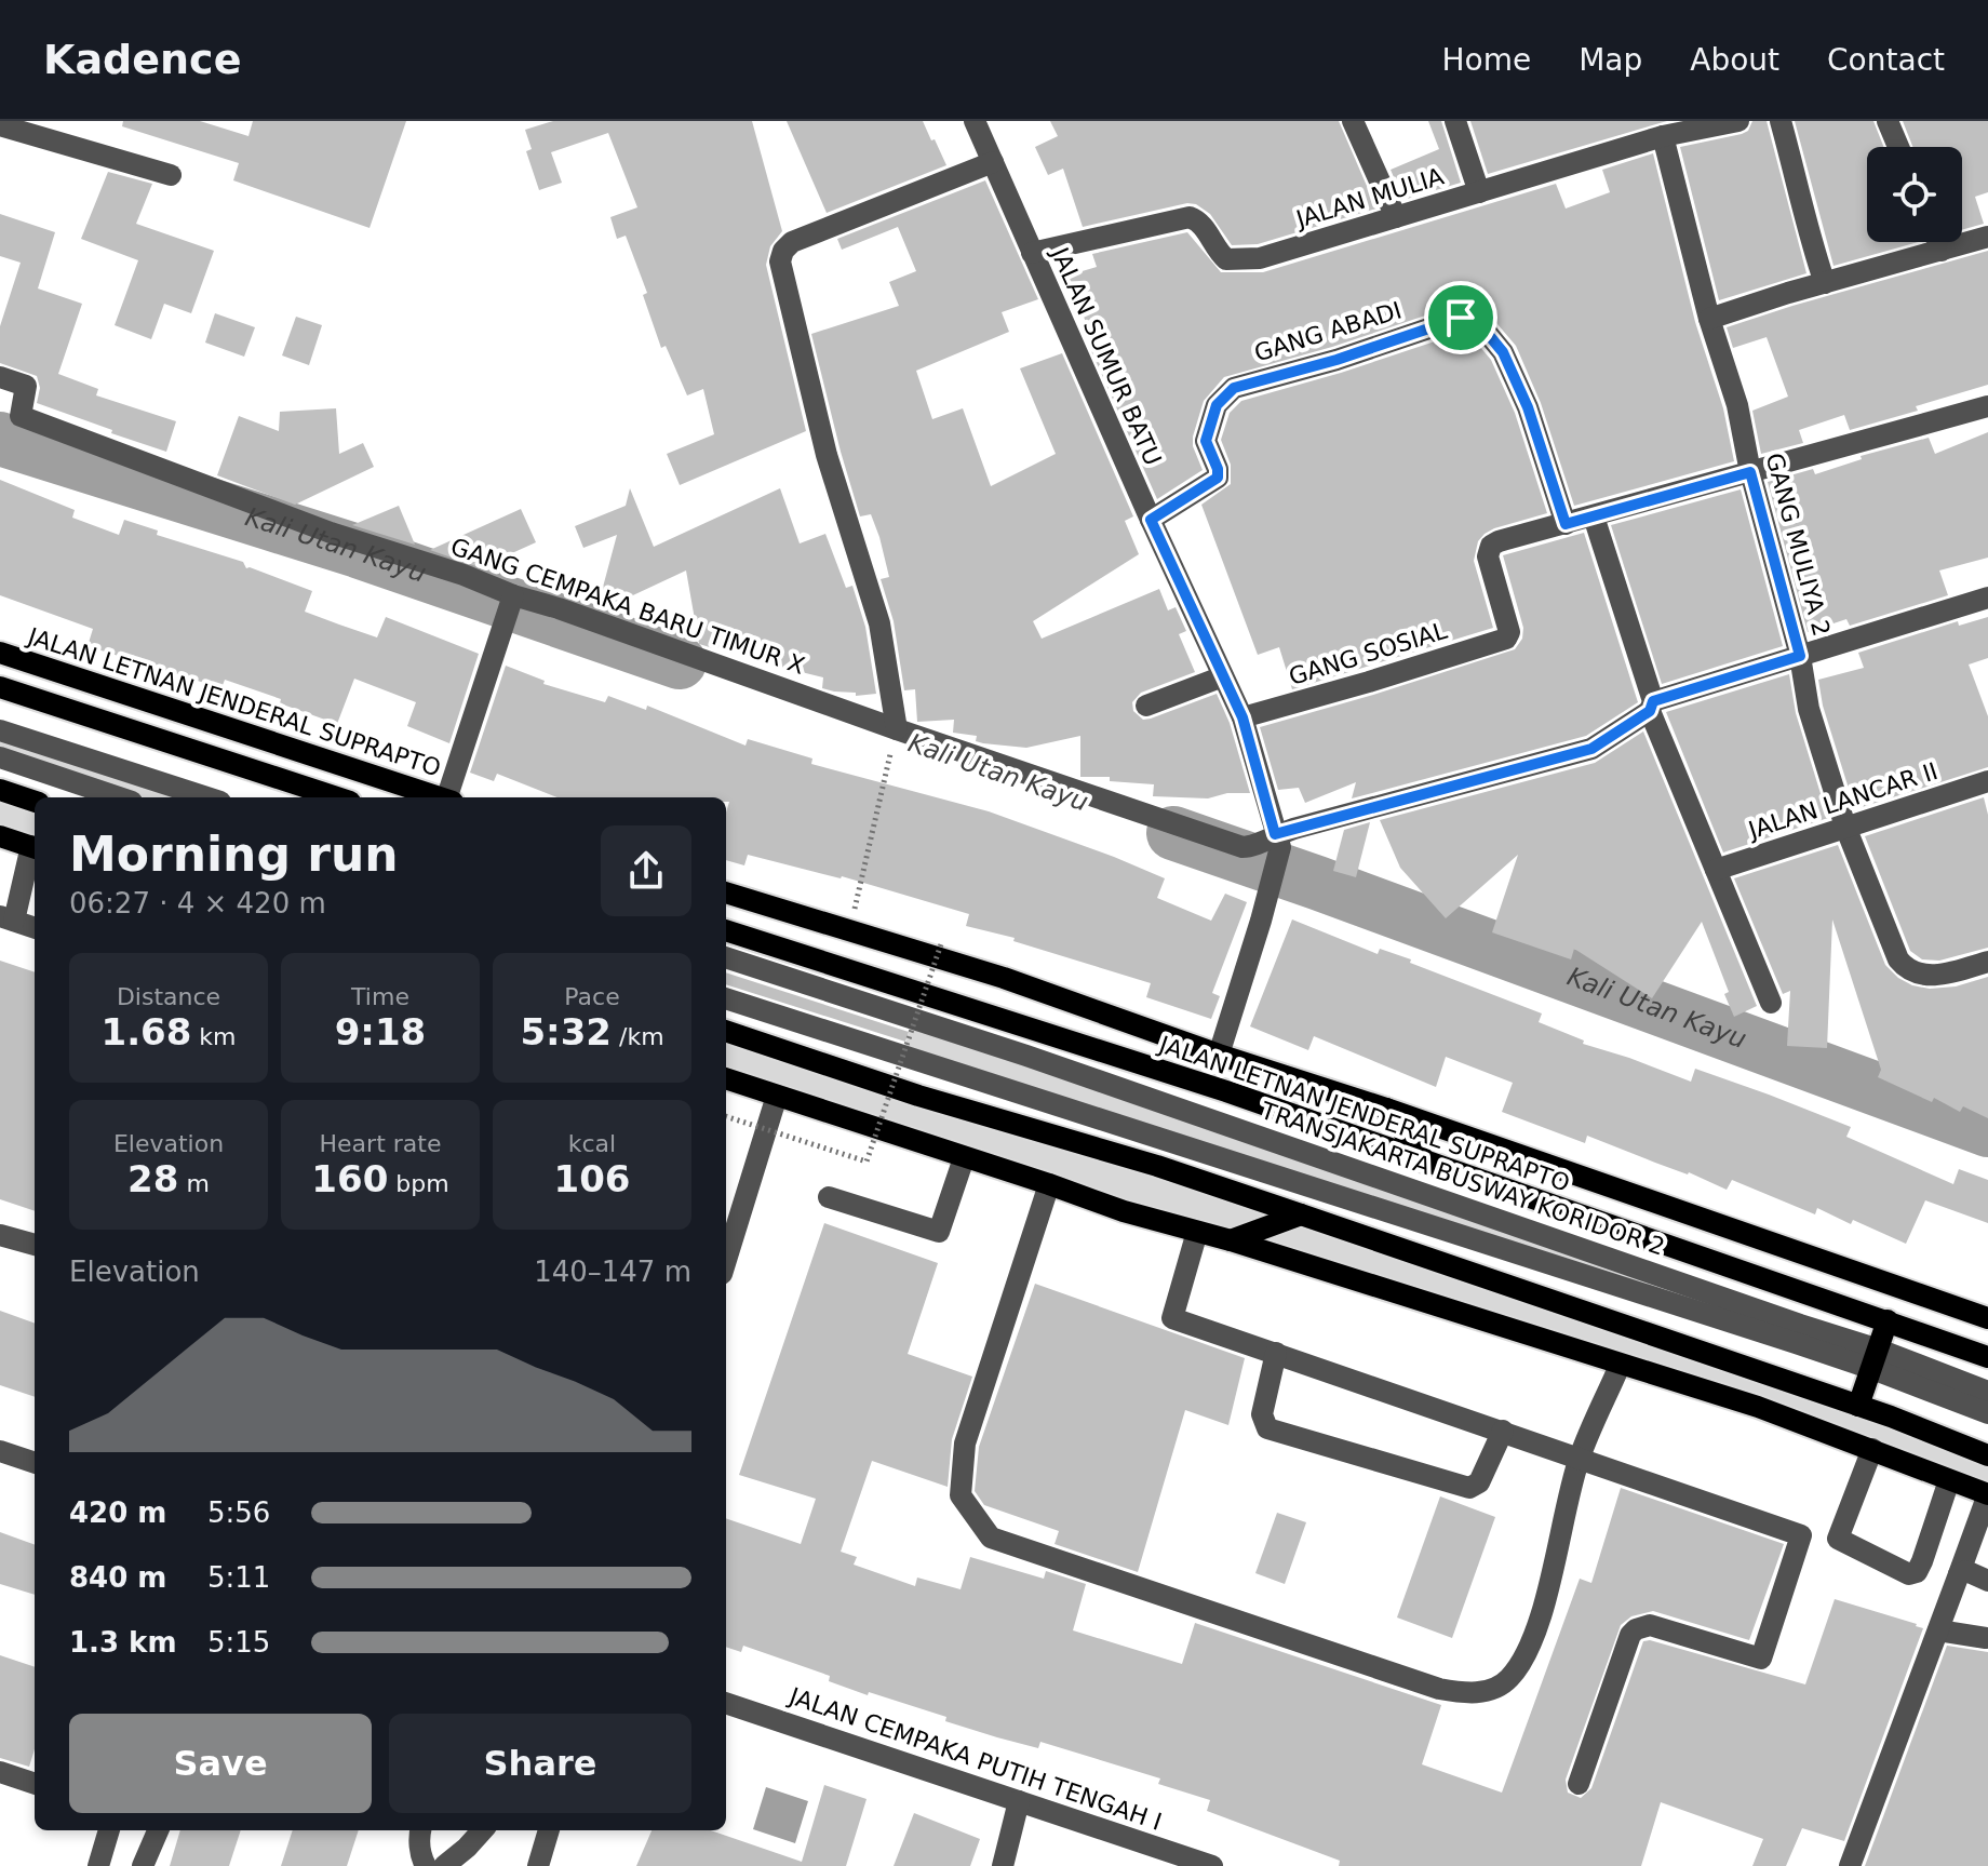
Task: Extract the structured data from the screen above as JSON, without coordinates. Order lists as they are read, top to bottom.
{
  "streets": {
    "main road": ["JALAN LETNAN JENDERAL SUPRAPTO"],
    "street": [
      "JALAN MULIA",
      "GANG ABADI",
      "JALAN SUMUR BATU",
      "GANG MULIYA 2",
      "GANG CEMPAKA BARU TIMUR X",
      "GANG SOSIAL",
      "JALAN LANCAR II",
      "TRANSJAKARTA BUSWAY KORIDOR 2",
      "JALAN CEMPAKA PUTIH TENGAH I"
    ]
  },
  "crossings": [
    ["JALAN MULIA", "JALAN SUMUR BATU"],
    ["JALAN MULIA", "GANG MULIYA 2"],
    ["GANG ABADI", "JALAN SUMUR BATU"],
    ["GANG ABADI", "GANG SOSIAL"],
    ["JALAN SUMUR BATU", "GANG CEMPAKA BARU TIMUR X"],
    ["JALAN SUMUR BATU", "GANG SOSIAL"],
    ["GANG MULIYA 2", "GANG CEMPAKA BARU TIMUR X"],
    ["GANG MULIYA 2", "JALAN LANCAR II"]
  ],
  "water": ["Kali Utan Kayu"],
  "page": {
    "header": "Kadence",
    "nav": [
      "Home",
      "Map",
      "About",
      "Contact"
    ],
    "heading": ["Morning run", "06:27 · 4 × 420 m"],
    "stats": [
      ["Distance", "1.68 km"],
      ["Time", "9:18"],
      ["Pace", "5:32 /km"],
      ["Elevation", "28 m"],
      ["Heart rate", "160 bpm"],
      ["kcal", "106"]
    ],
    "chart": ["Elevation", "140–147 m"],
    "list": [
      {
        "name": "420 m",
        "note": "5:56"
      },
      {
        "name": "840 m",
        "note": "5:11"
      },
      {
        "name": "1.3 km",
        "note": "5:15"
      }
    ],
    "buttons": ["Save", "Share"]
  }
}
